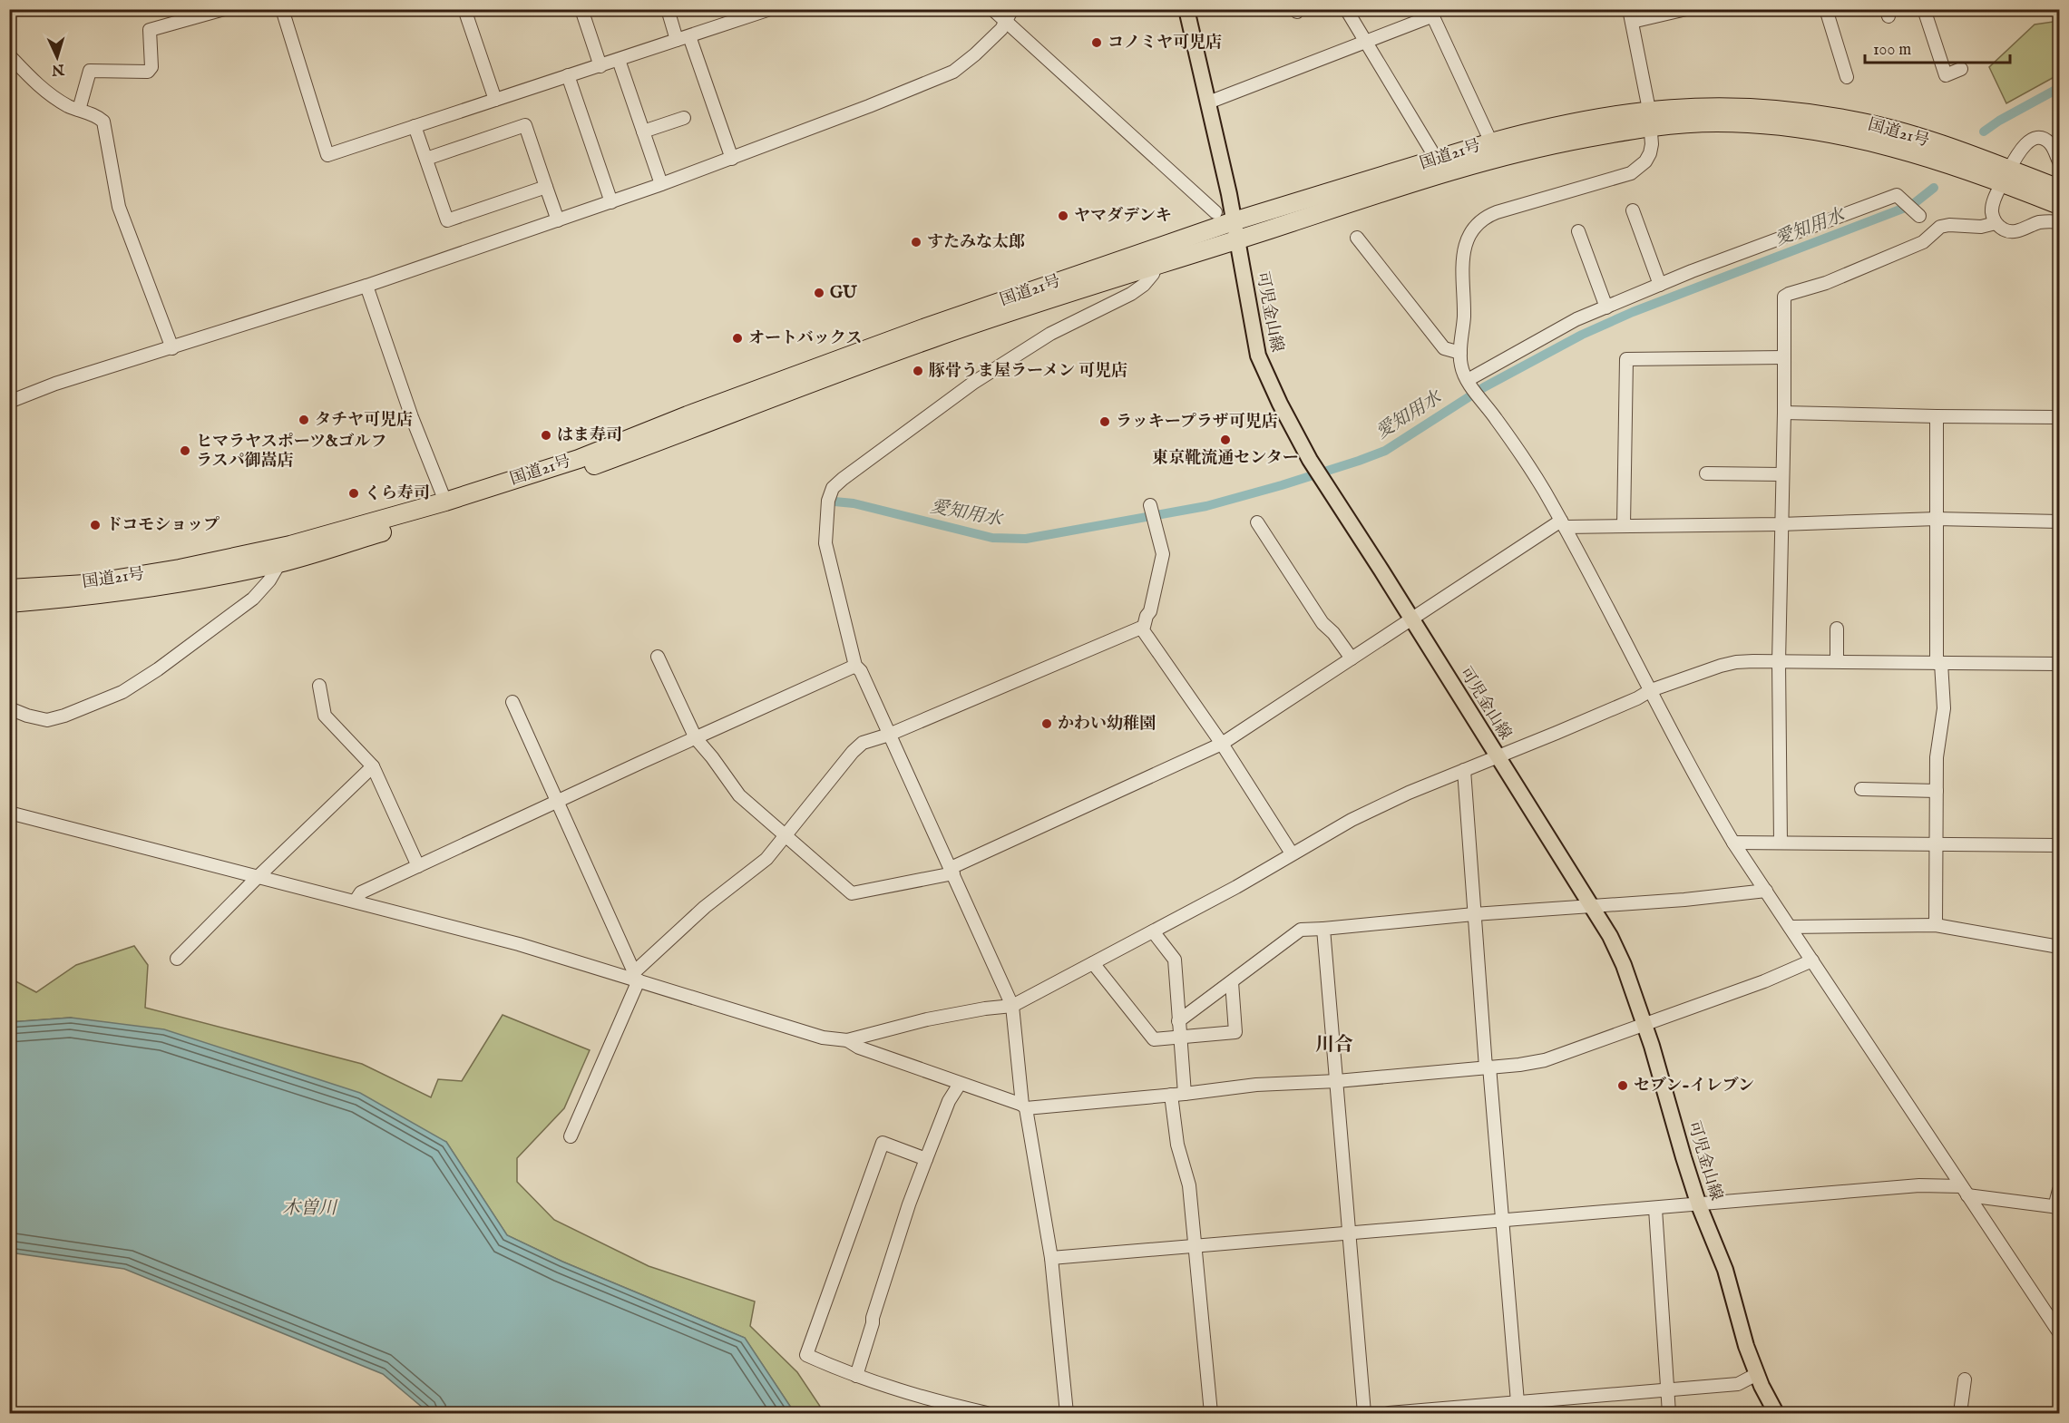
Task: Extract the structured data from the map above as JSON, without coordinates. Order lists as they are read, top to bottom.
{
  "streets": {
    "highway": ["国道21号"],
    "main road": ["可児金山線"]
  },
  "crossings": [
    ["国道21号", "可児金山線"]
  ],
  "districts": ["川合"],
  "water": ["愛知用水", "木曽川"],
  "places": [
    "コノミヤ可児店",
    "ヤマダデンキ",
    "すたみな太郎",
    "GU",
    "オートバックス",
    "豚骨うま屋ラーメン 可児店",
    "タチヤ可児店",
    "ラッキープラザ可児店",
    "はま寿司",
    "東京靴流通センター",
    "ヒマラヤスポーツ&ゴルフ ラスパ御嵩店",
    "くら寿司",
    "ドコモショップ",
    "かわい幼稚園",
    "セブン-イレブン"
  ],
  "scale_bar": "100 m",
  "north": "bottom"
}
